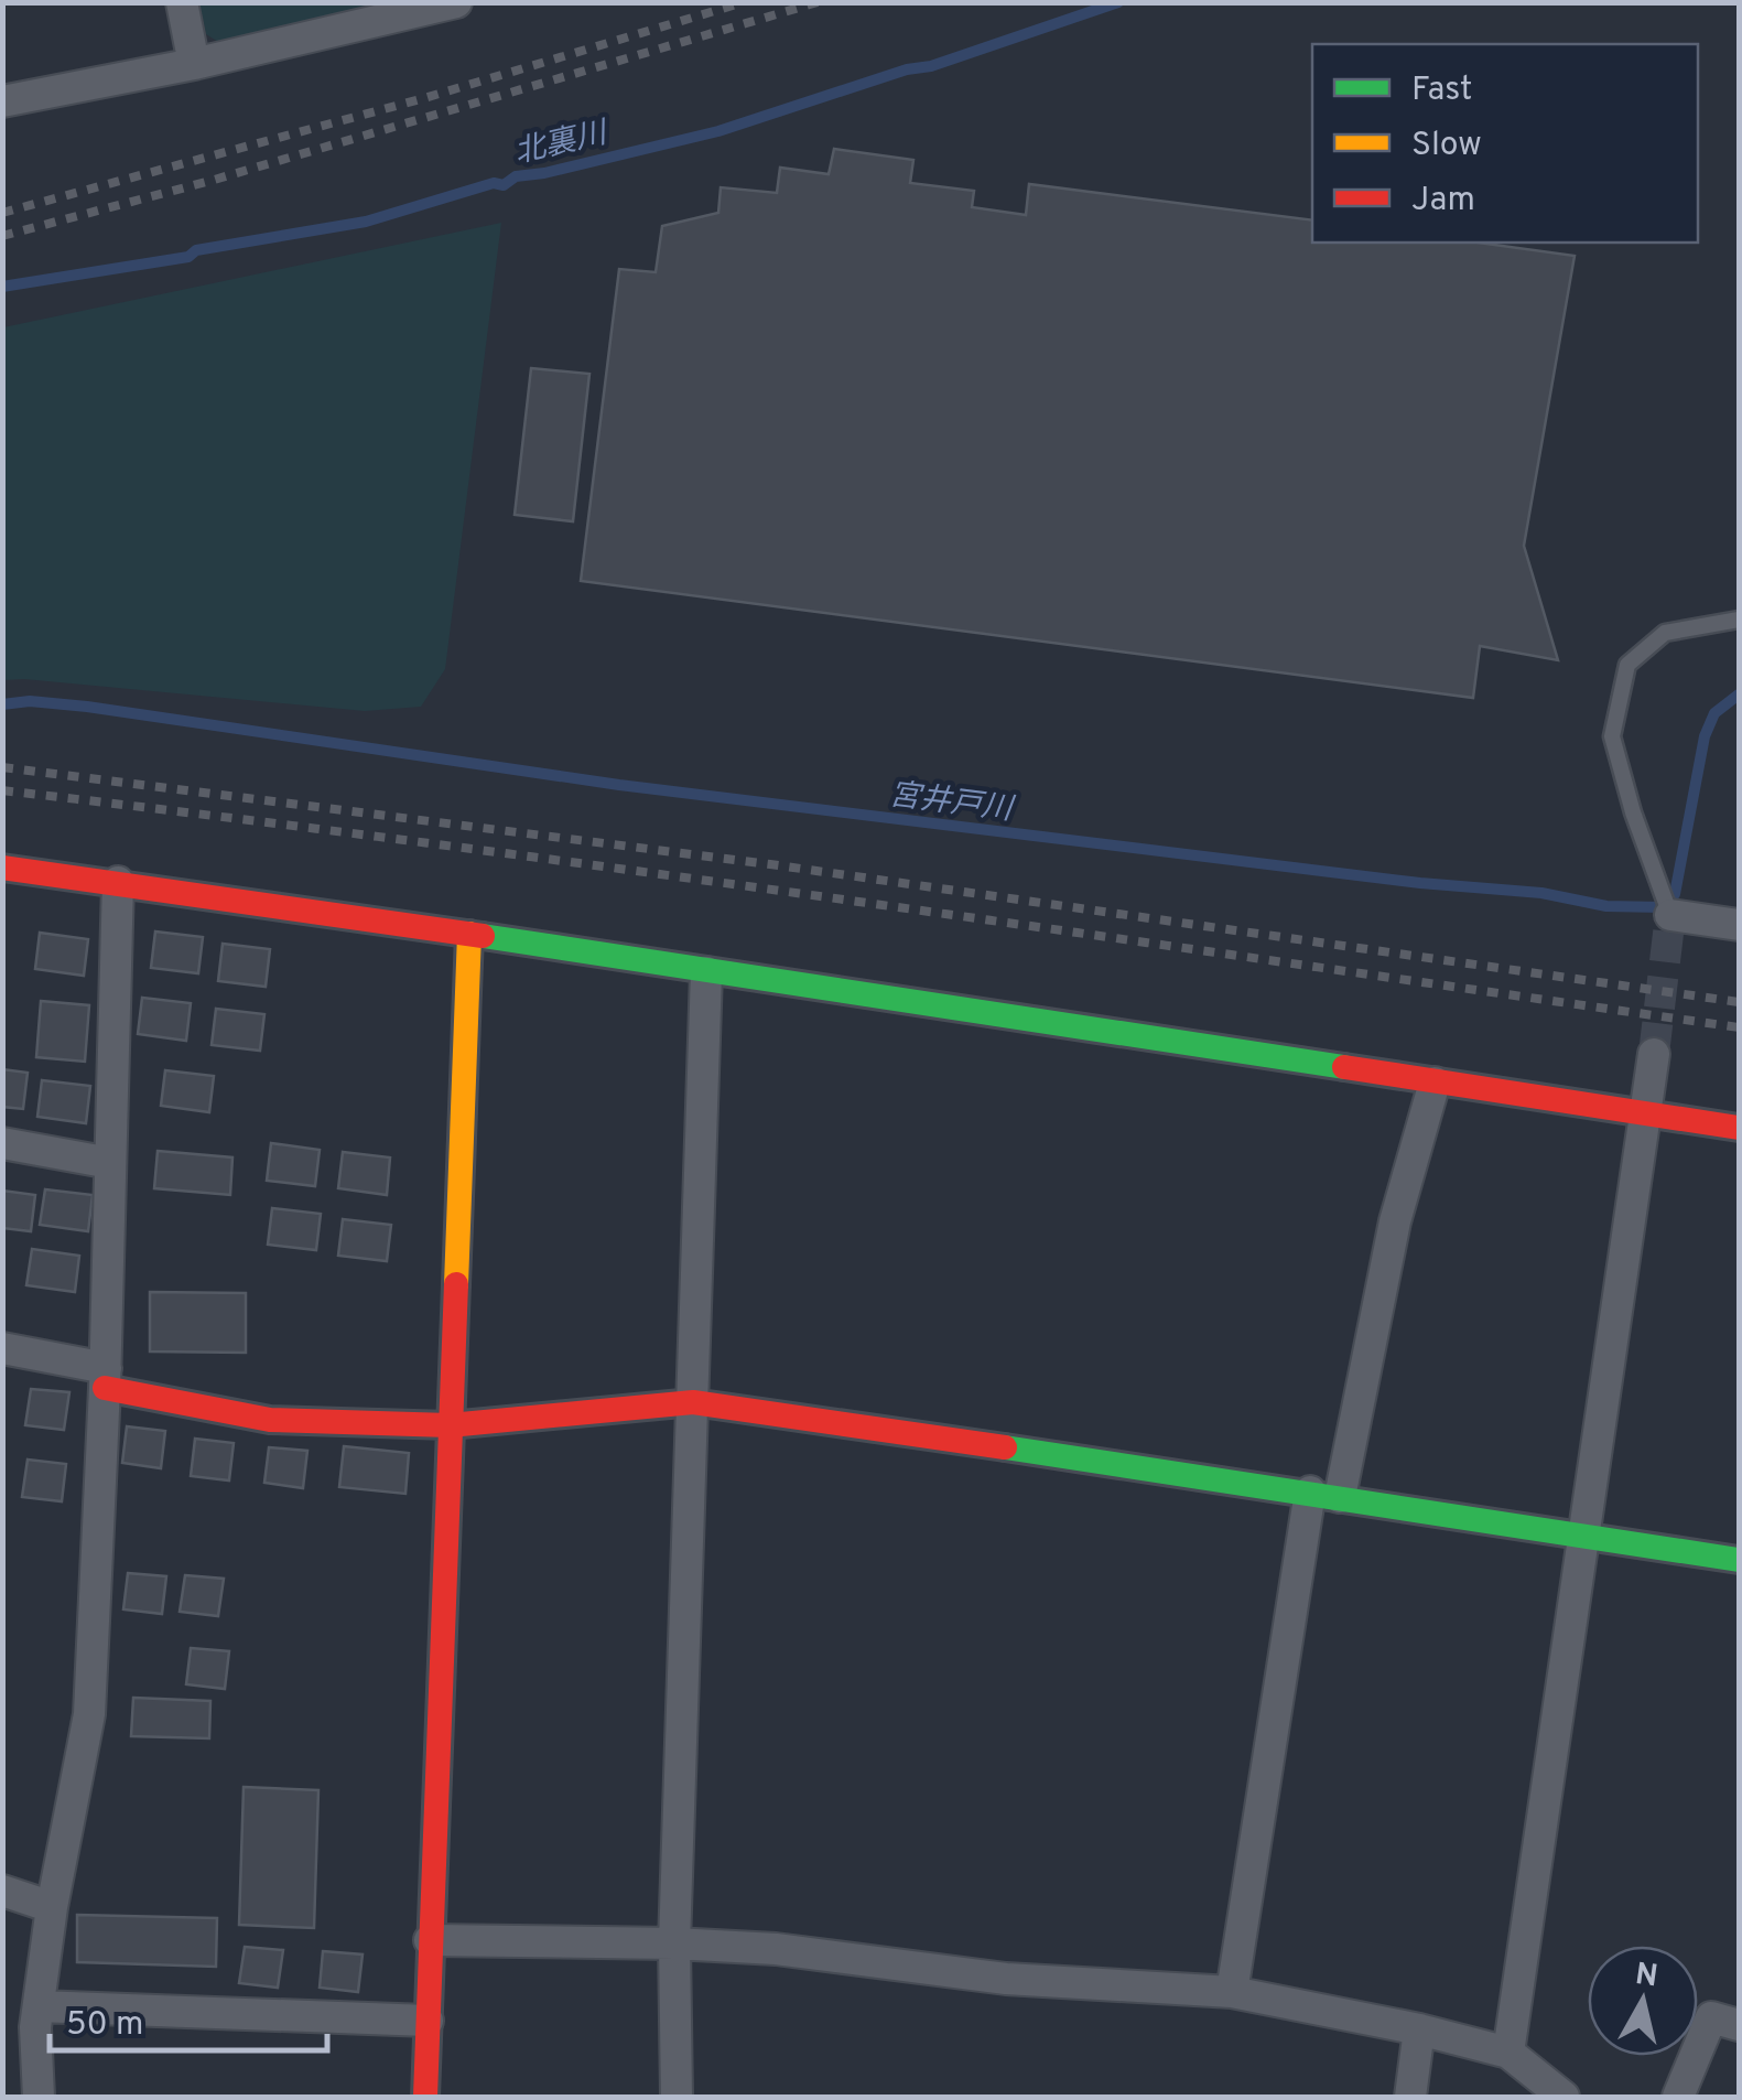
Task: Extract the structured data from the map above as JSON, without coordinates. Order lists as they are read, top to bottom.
{
  "water": ["北裏川", "宮井戸川"],
  "legend": ["Fast", "Slow", "Jam"],
  "scale_bar": "50 m",
  "north": "top"
}
